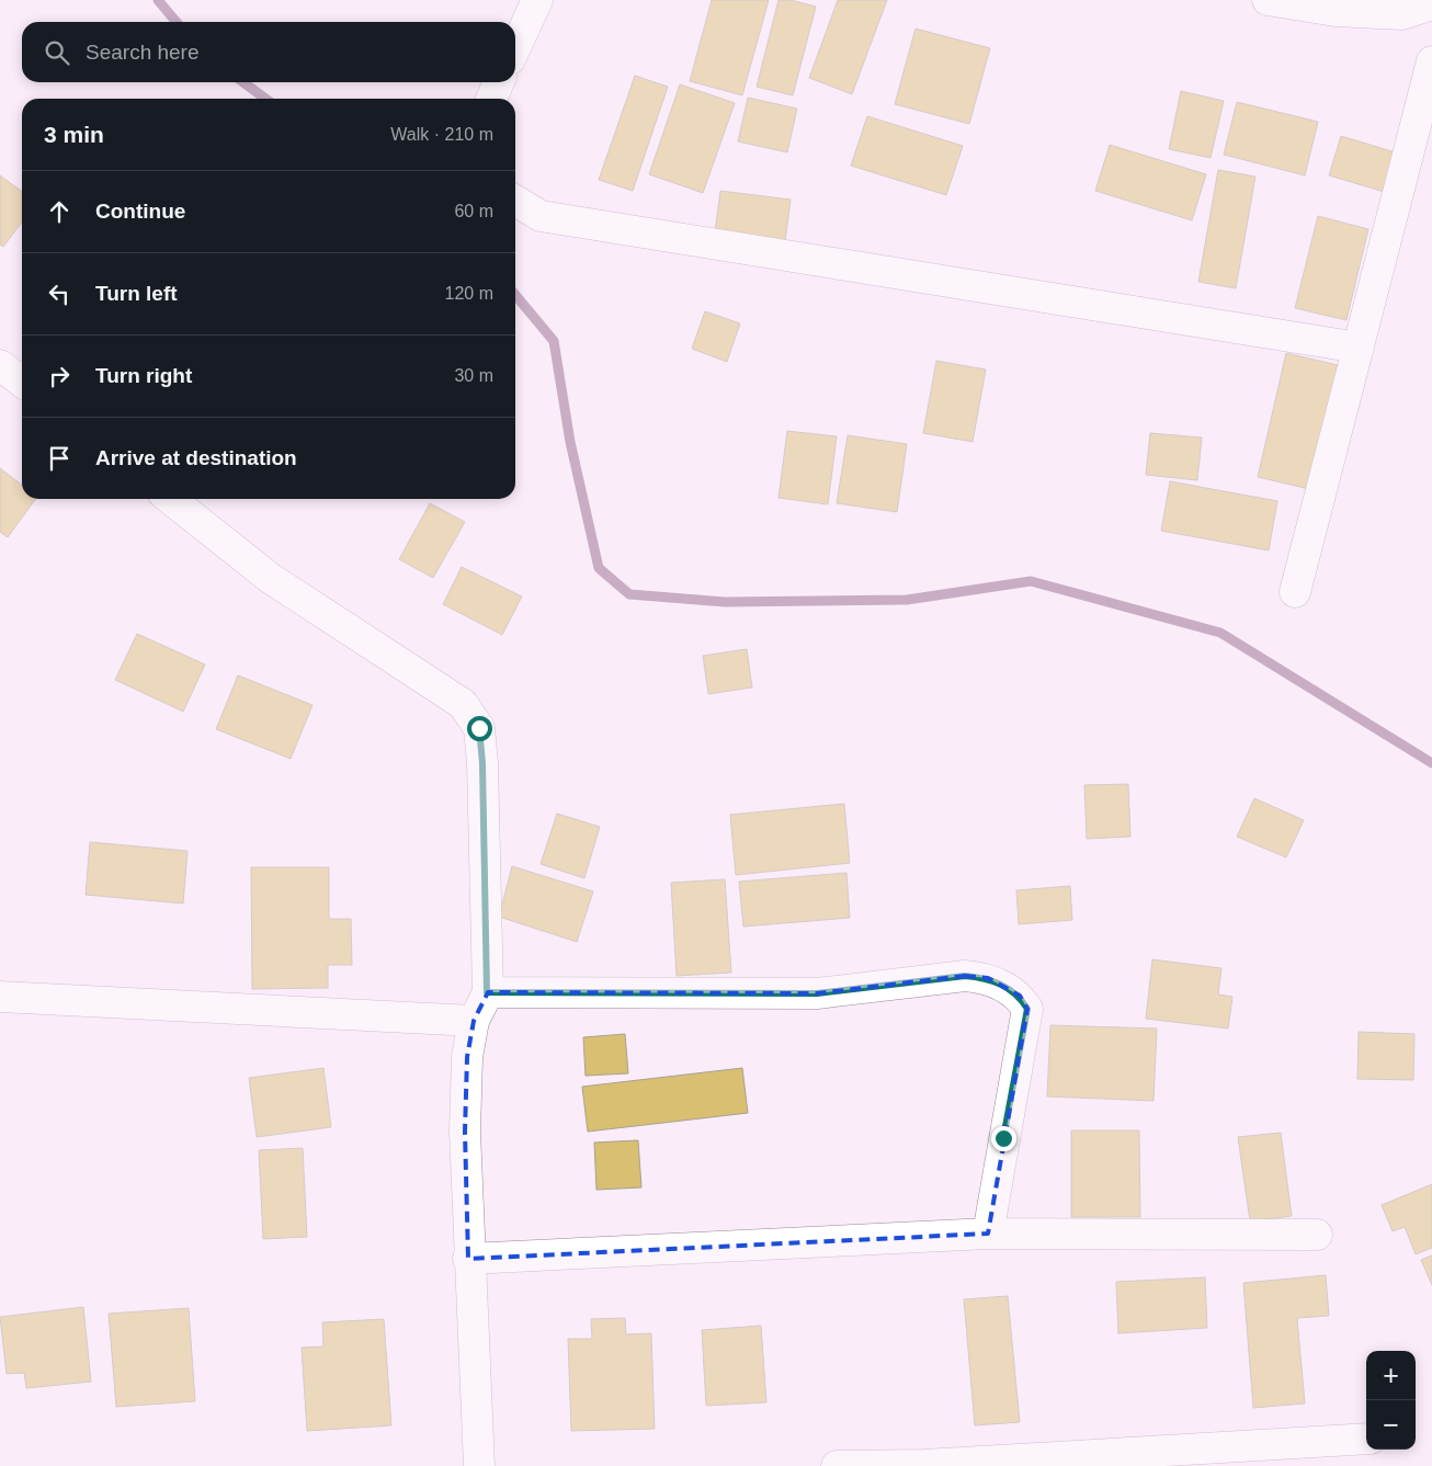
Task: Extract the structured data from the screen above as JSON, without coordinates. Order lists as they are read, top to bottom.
{
  "page": {
    "search": "Search here",
    "heading": ["3 min", "Walk · 210 m"],
    "list": [
      ["Continue", "60 m"],
      ["Turn left", "120 m"],
      ["Turn right", "30 m"],
      "Arrive at destination"
    ],
    "map_buttons": ["+", "−"]
  }
}
